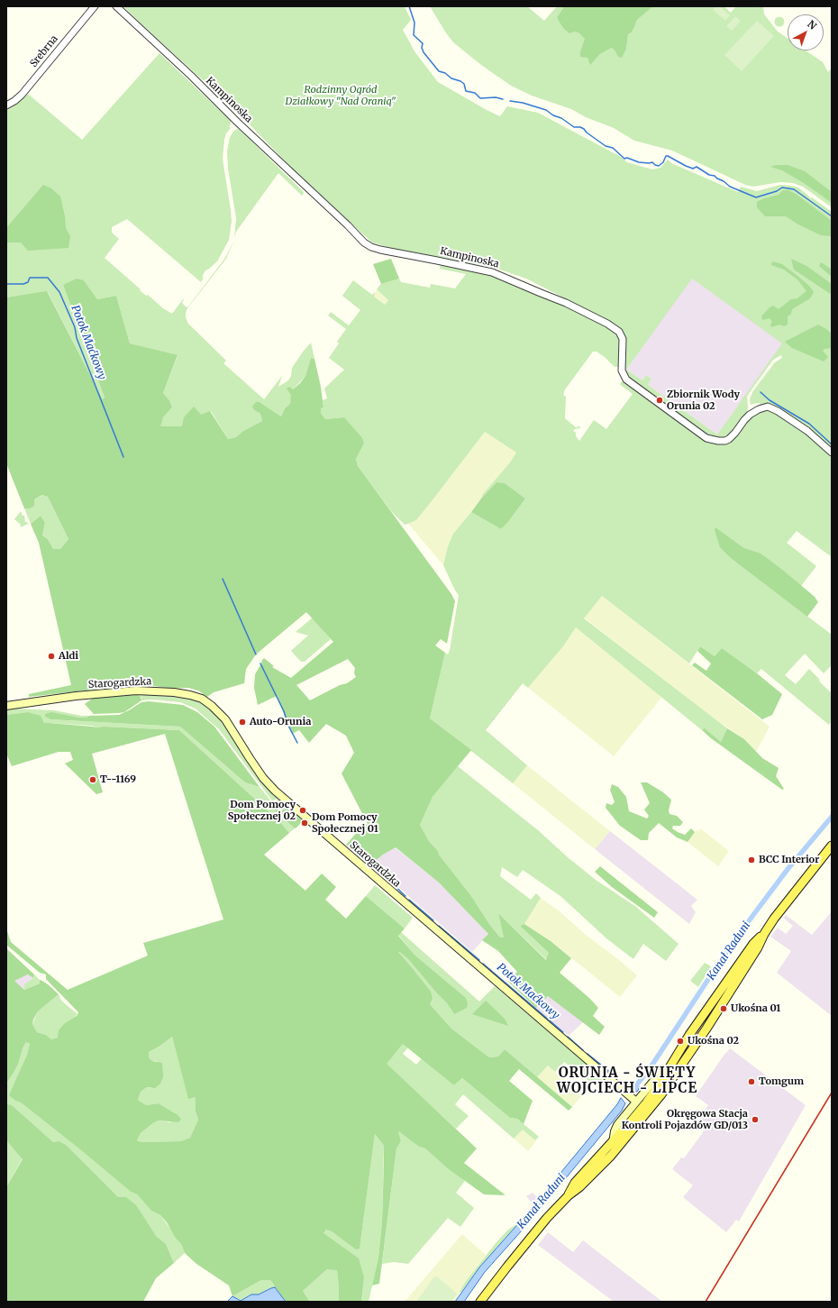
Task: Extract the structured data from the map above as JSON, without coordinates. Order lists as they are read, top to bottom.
{
  "streets": {
    "main road": ["Starogardzka"],
    "street": ["Srebrna", "Kampinoska"]
  },
  "districts": ["ORUNIA - ŚWIĘTY WOJCIECH - LIPCE"],
  "water": ["Potok Maćkowy", "Kanał Raduni"],
  "parks": ["Rodzinny Ogród Działkowy \"Nad Oranią\""],
  "places": [
    "Zbiornik Wody Orunia 02",
    "Aldi",
    "Auto-Orunia",
    "T--1169",
    "Dom Pomocy Społecznej 02",
    "Dom Pomocy Społecznej 01",
    "BCC Interior",
    "Ukośna 01",
    "Ukośna 02",
    "Tomgum",
    "Okręgowa Stacja Kontroli Pojazdów GD/013"
  ],
  "north": "top right"
}
